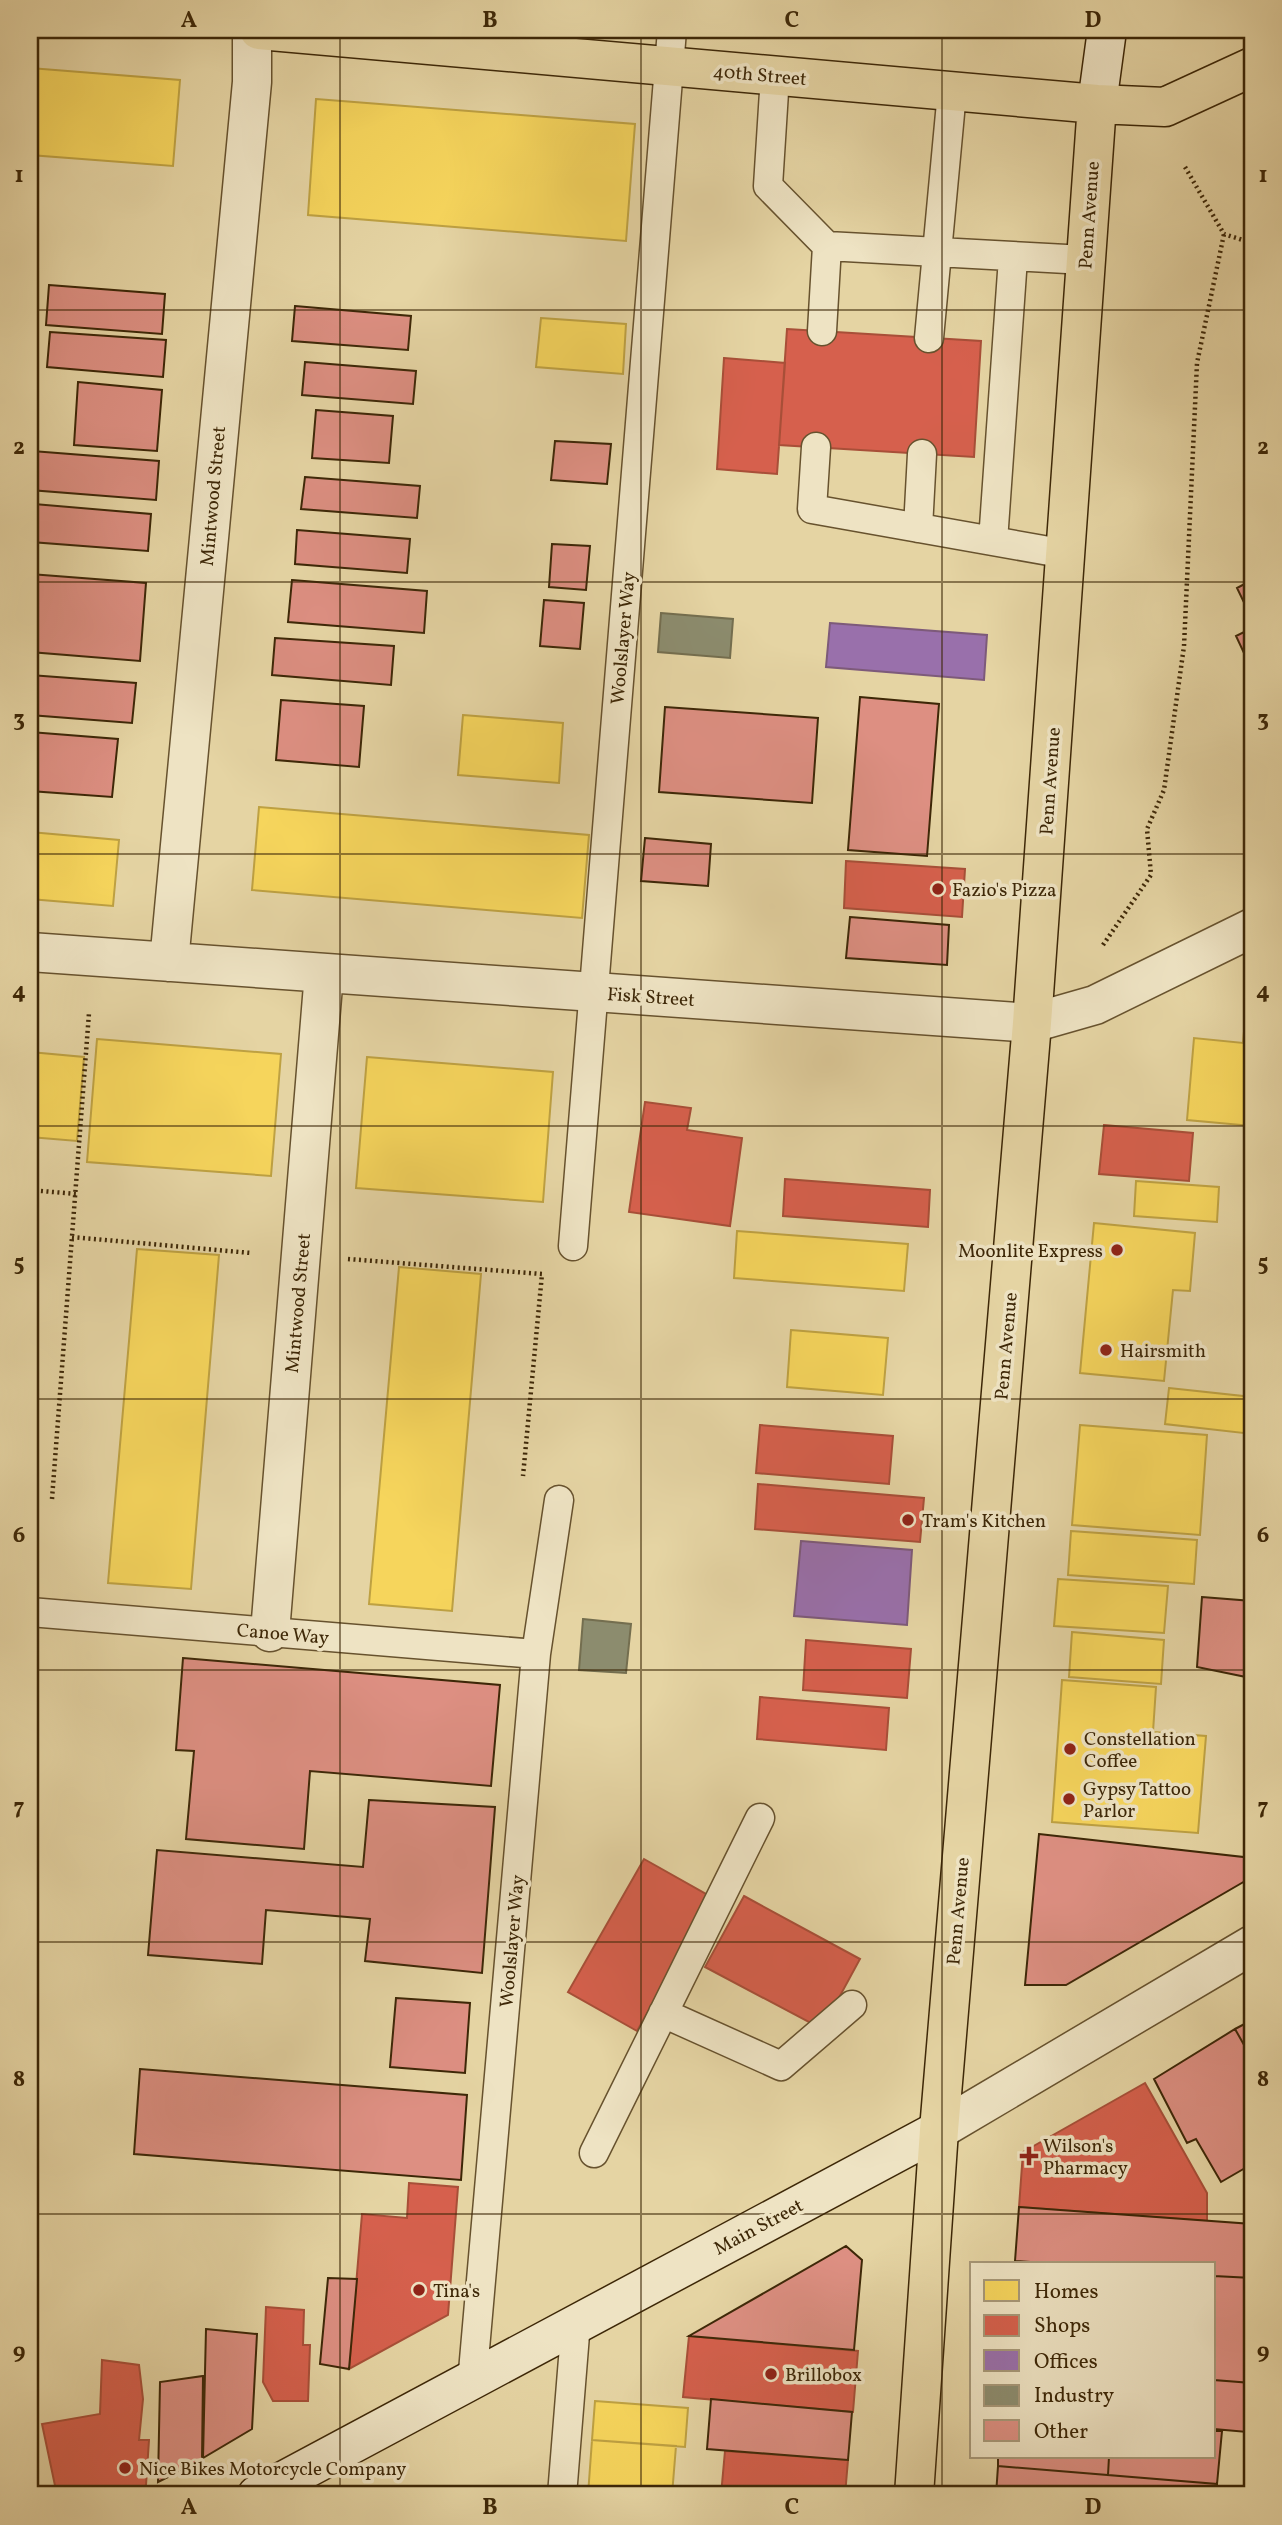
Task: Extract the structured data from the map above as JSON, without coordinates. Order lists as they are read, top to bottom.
{
  "streets": {
    "main road": ["40th Street", "Penn Avenue"],
    "street": ["Mintwood Street", "Fisk Street", "Main Street"],
    "lane": ["Woolslayer Way", "Canoe Way"]
  },
  "crossings": [
    ["40th Street", "Penn Avenue"],
    ["40th Street", "Woolslayer Way"],
    ["Penn Avenue", "Fisk Street"],
    ["Penn Avenue", "Main Street"],
    ["Mintwood Street", "Fisk Street"],
    ["Mintwood Street", "Canoe Way"],
    ["Woolslayer Way", "Fisk Street"],
    ["Woolslayer Way", "Canoe Way"],
    ["Woolslayer Way", "Main Street"]
  ],
  "places": {
    "other": [
      "Fazio's Pizza",
      "Moonlite Express",
      "Hairsmith",
      "Tram's Kitchen",
      "Constellation Coffee",
      "Gypsy Tattoo Parlor",
      "Tina's",
      "Brillobox",
      "Nice Bikes Motorcycle Company"
    ],
    "health": ["Wilson's Pharmacy"]
  },
  "legend": [
    "Homes",
    "Shops",
    "Offices",
    "Industry",
    "Other"
  ],
  "grid": {
    "columns": [
      "A",
      "B",
      "C",
      "D"
    ],
    "rows": [
      "1",
      "2",
      "3",
      "4",
      "5",
      "6",
      "7",
      "8",
      "9"
    ]
  }
}
